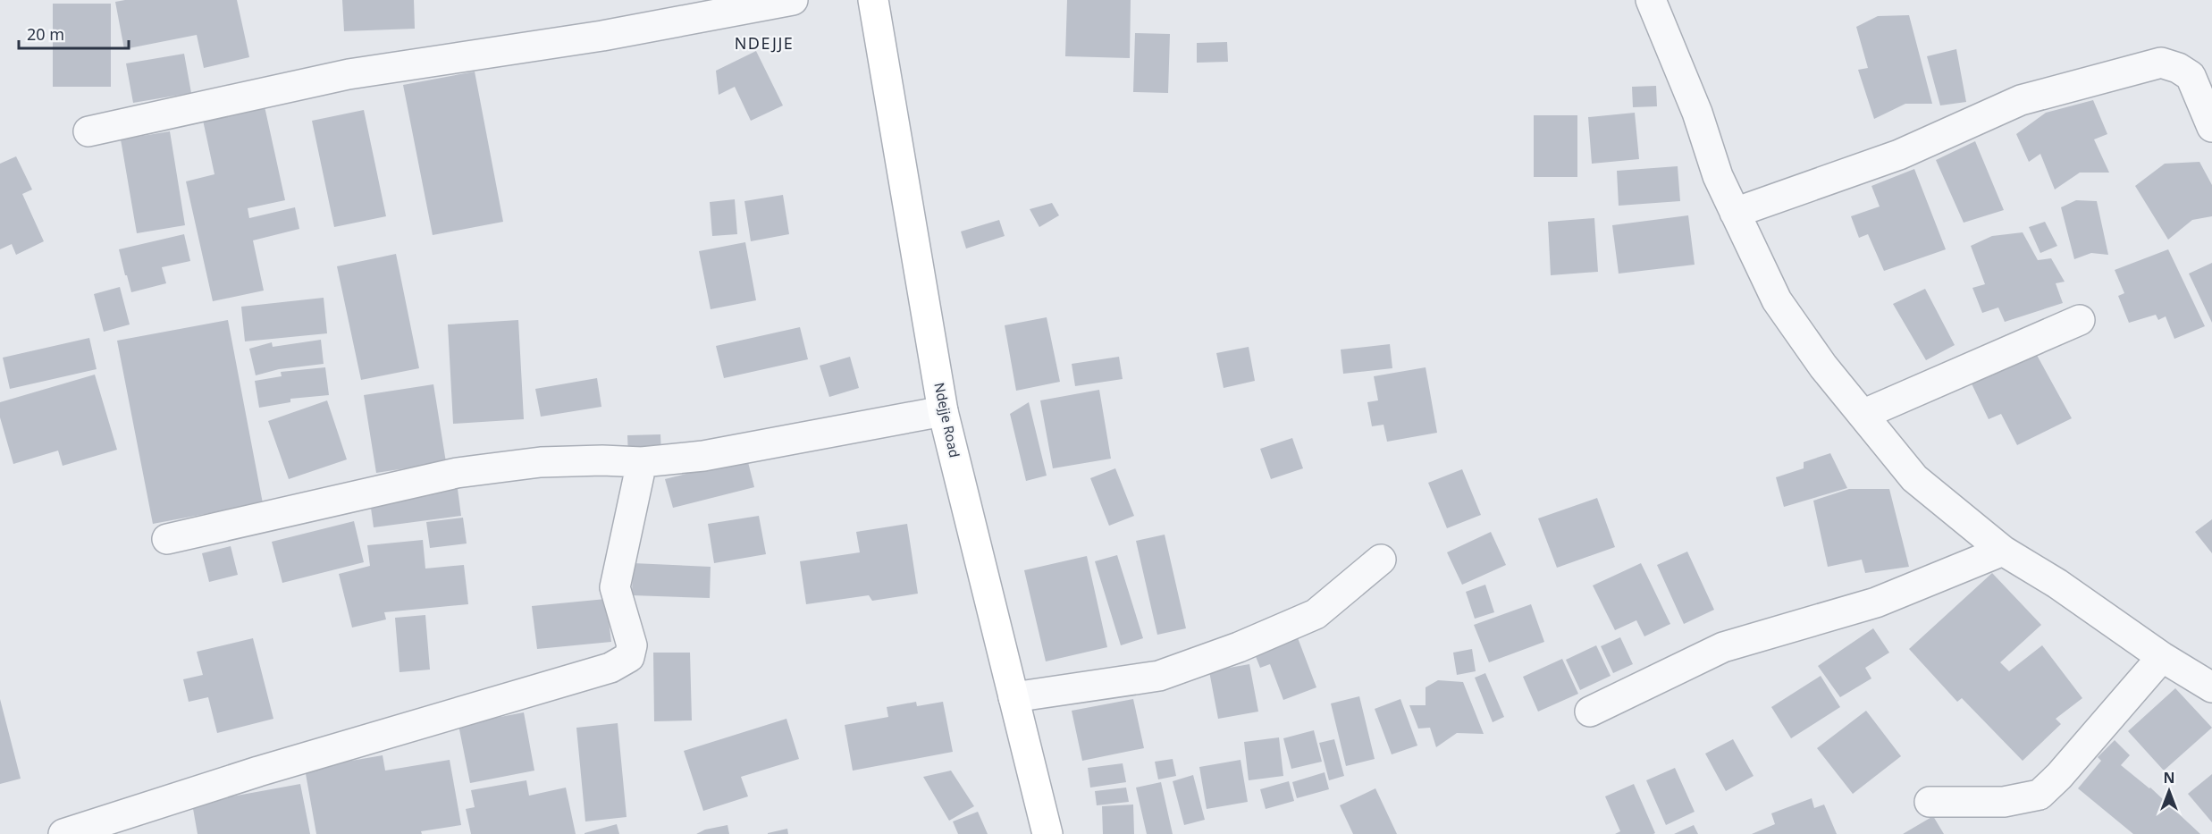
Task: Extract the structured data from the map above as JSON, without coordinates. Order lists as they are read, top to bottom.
{
  "streets": {
    "street": ["Ndejje Road"]
  },
  "districts": ["NDEJJE"],
  "scale_bar": "20 m",
  "north": "top"
}
